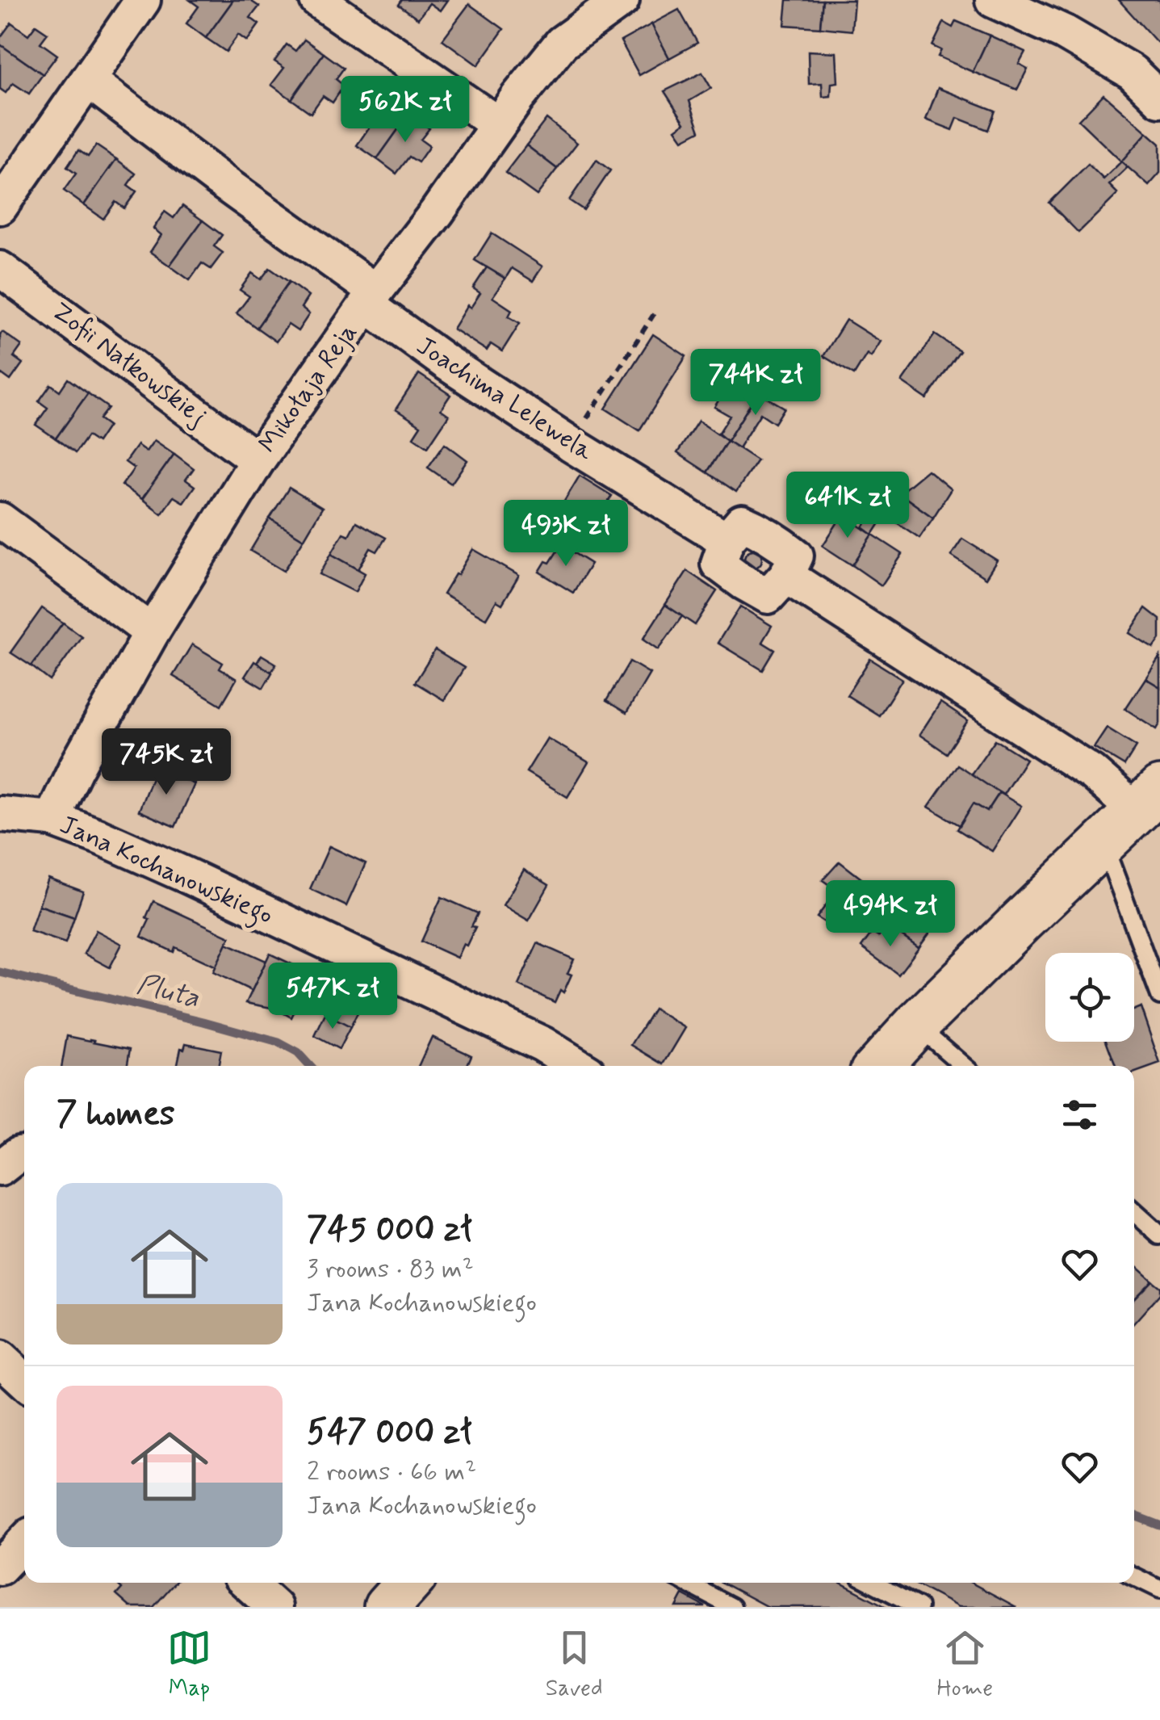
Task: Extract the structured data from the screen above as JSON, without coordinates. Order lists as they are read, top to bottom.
{
  "streets": {
    "street": [
      "Zofii Nałkowskiej",
      "Mikołaja Reja",
      "Joachima Lelewela",
      "Jana Kochanowskiego"
    ]
  },
  "crossings": [
    ["Zofii Nałkowskiej", "Mikołaja Reja"],
    ["Mikołaja Reja", "Joachima Lelewela"],
    ["Mikołaja Reja", "Jana Kochanowskiego"]
  ],
  "water": ["Pluta"],
  "page": {
    "price": [
      "562K zł",
      "744K zł",
      "641K zł",
      "493K zł",
      "745K zł",
      "494K zł",
      "547K zł"
    ],
    "heading": "7 homes",
    "list": [
      {
        "name": "745 000 zł",
        "note": "3 rooms · 83 m² · Jana Kochanowskiego"
      },
      {
        "name": "547 000 zł",
        "note": "2 rooms · 66 m² · Jana Kochanowskiego"
      }
    ],
    "tabs": ["Map", "Saved", "Home"]
  }
}
